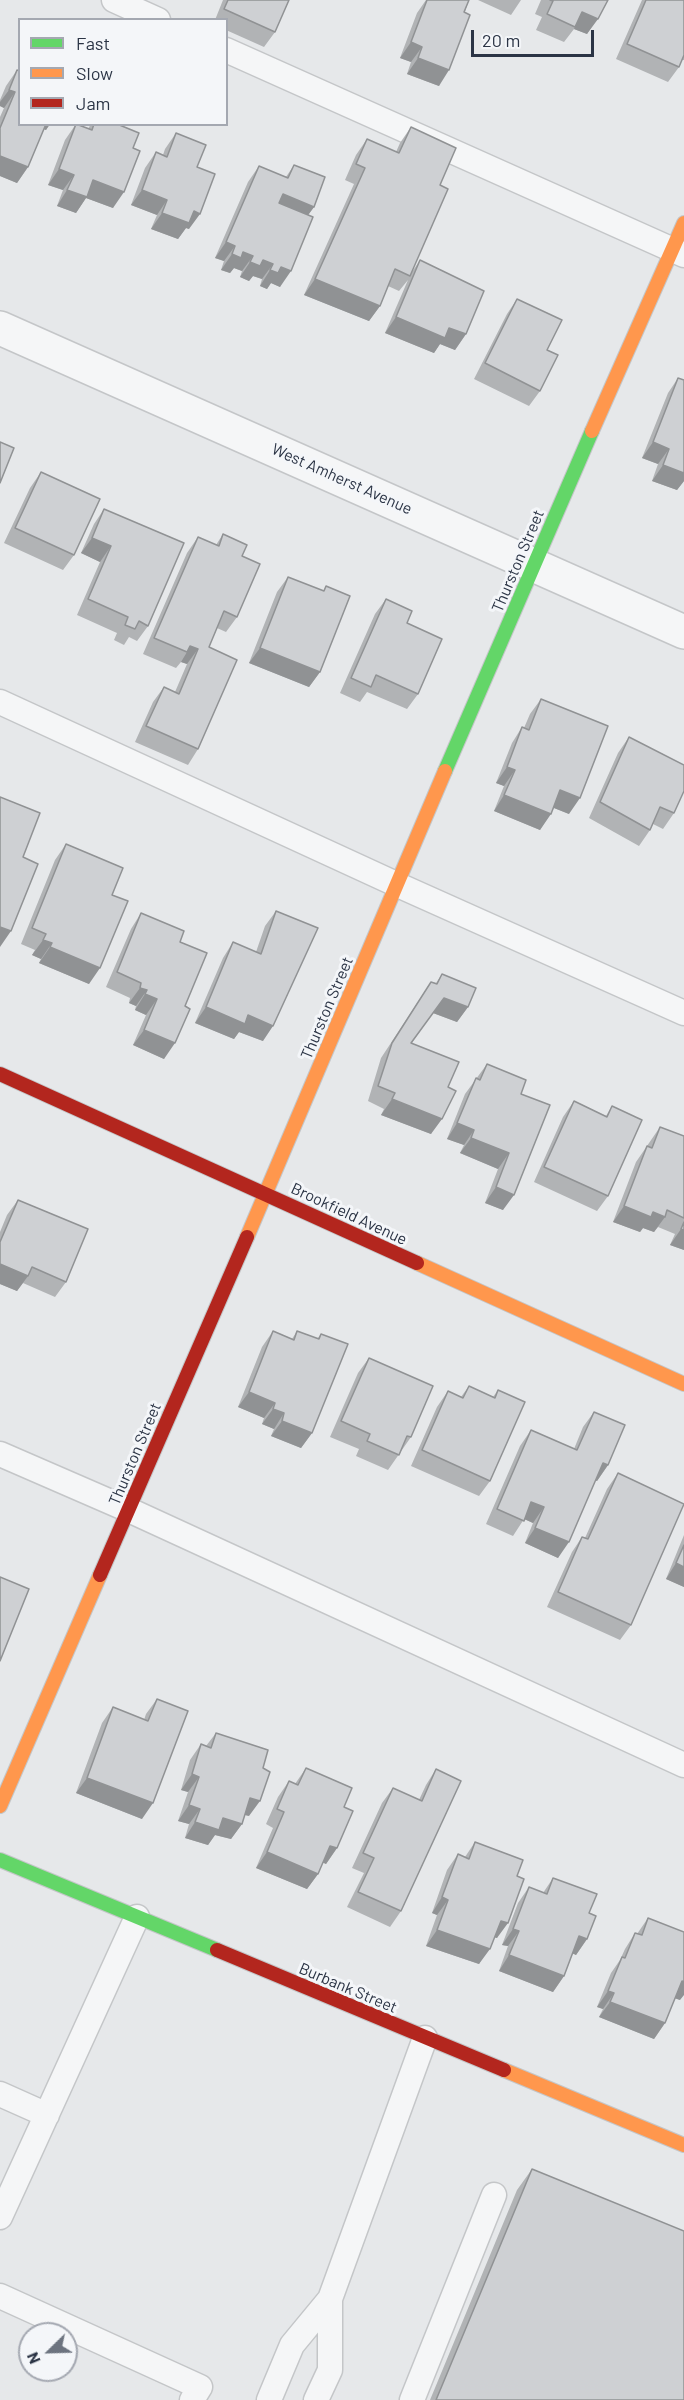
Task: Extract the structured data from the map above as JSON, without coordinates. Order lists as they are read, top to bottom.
{
  "streets": {
    "street": [
      "West Amherst Avenue",
      "Thurston Street",
      "Brookfield Avenue",
      "Burbank Street"
    ]
  },
  "crossings": [
    ["West Amherst Avenue", "Thurston Street"],
    ["Thurston Street", "Brookfield Avenue"]
  ],
  "legend": ["Fast", "Slow", "Jam"],
  "scale_bar": "20 m",
  "north": "bottom left"
}
